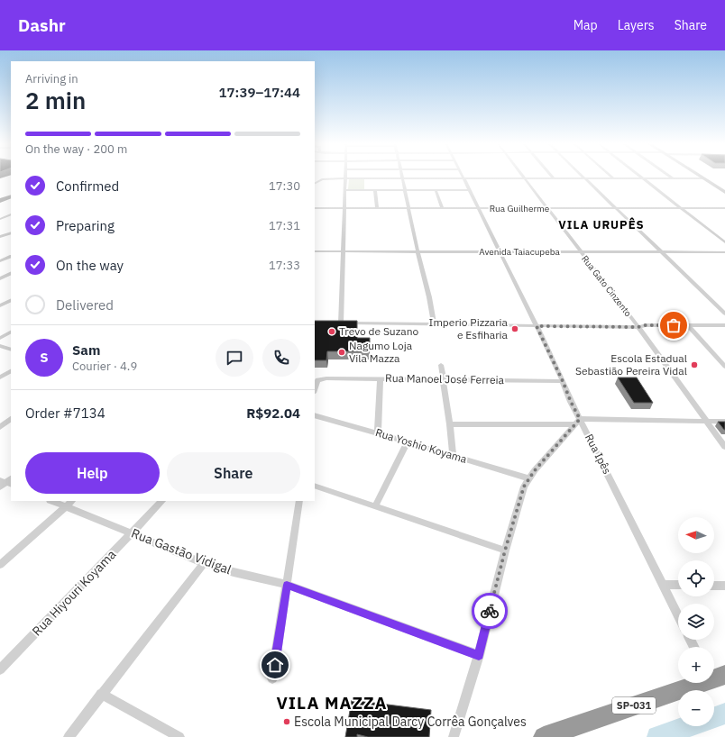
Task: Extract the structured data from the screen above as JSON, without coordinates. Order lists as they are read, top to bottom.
{
  "streets": {
    "highway": ["SP-031"],
    "street": [
      "Rua Guilherme",
      "Avenida Taiacupeba",
      "Rua Gato Cinzento",
      "Rua Manoel José Ferreia",
      "Rua Yoshio Koyama",
      "Rua Ipês",
      "Rua Gastão Vidigal",
      "Rua Hiyouri Koyama"
    ]
  },
  "crossings": [
    ["Rua Guilherme", "Rua Gato Cinzento"],
    ["Rua Guilherme", "Rua Ipês"],
    ["Avenida Taiacupeba", "Rua Gato Cinzento"],
    ["Avenida Taiacupeba", "Rua Ipês"],
    ["Rua Manoel José Ferreia", "Rua Ipês"],
    ["Rua Gastão Vidigal", "Rua Hiyouri Koyama"]
  ],
  "districts": ["VILA URUPÊS", "VILA MAZZA"],
  "places": [
    "Imperio Pizzaria e Esfiharia",
    "Trevo de Suzano",
    "Nagumo Loja Vila Mazza",
    "Escola Estadual Sebastião Pereira Vidal",
    "Escola Municipal Darcy Corrêa Gonçalves"
  ],
  "north": "left",
  "page": {
    "header": "Dashr",
    "nav": ["Map", "Layers", "Share"],
    "heading": ["2 min", "Arriving in", "17:39–17:44"],
    "panel": [
      "Sam",
      "Courier · 4.9",
      "Order #7134",
      "R$92.04"
    ],
    "bar": "On the way · 200 m",
    "list": [
      ["Confirmed", "17:30"],
      ["Preparing", "17:31"],
      ["On the way", "17:33"],
      "Delivered"
    ],
    "round": "S",
    "buttons": ["Help", "Share"],
    "map_buttons": ["+", "−"]
  }
}
